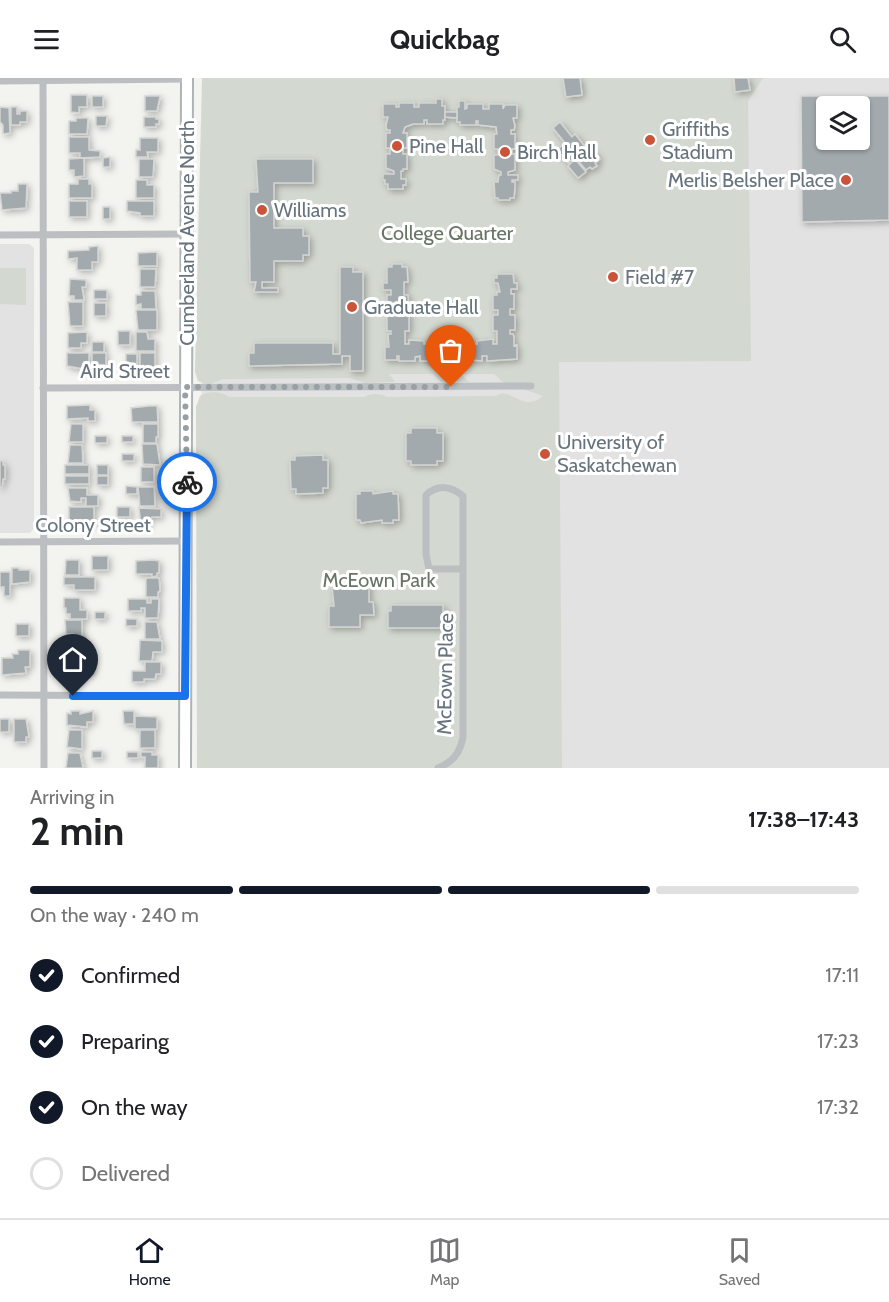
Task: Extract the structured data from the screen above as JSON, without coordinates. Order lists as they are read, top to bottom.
{
  "streets": {
    "main road": ["Cumberland Avenue North"],
    "street": ["Aird Street", "Colony Street", "McEown Place"]
  },
  "crossings": [
    ["Cumberland Avenue North", "Aird Street"],
    ["Cumberland Avenue North", "Colony Street"]
  ],
  "parks": ["College Quarter", "McEown Park"],
  "places": [
    "Griffiths Stadium",
    "Pine Hall",
    "Birch Hall",
    "Merlis Belsher Place",
    "Williams",
    "Field #7",
    "Graduate Hall",
    "University of Saskatchewan"
  ],
  "page": {
    "header": "Quickbag",
    "heading": ["2 min", "Arriving in", "17:38–17:43"],
    "bar": "On the way · 240 m",
    "list": [
      ["Confirmed", "17:11"],
      ["Preparing", "17:23"],
      ["On the way", "17:32"],
      "Delivered"
    ],
    "tabs": ["Home", "Map", "Saved"]
  }
}
